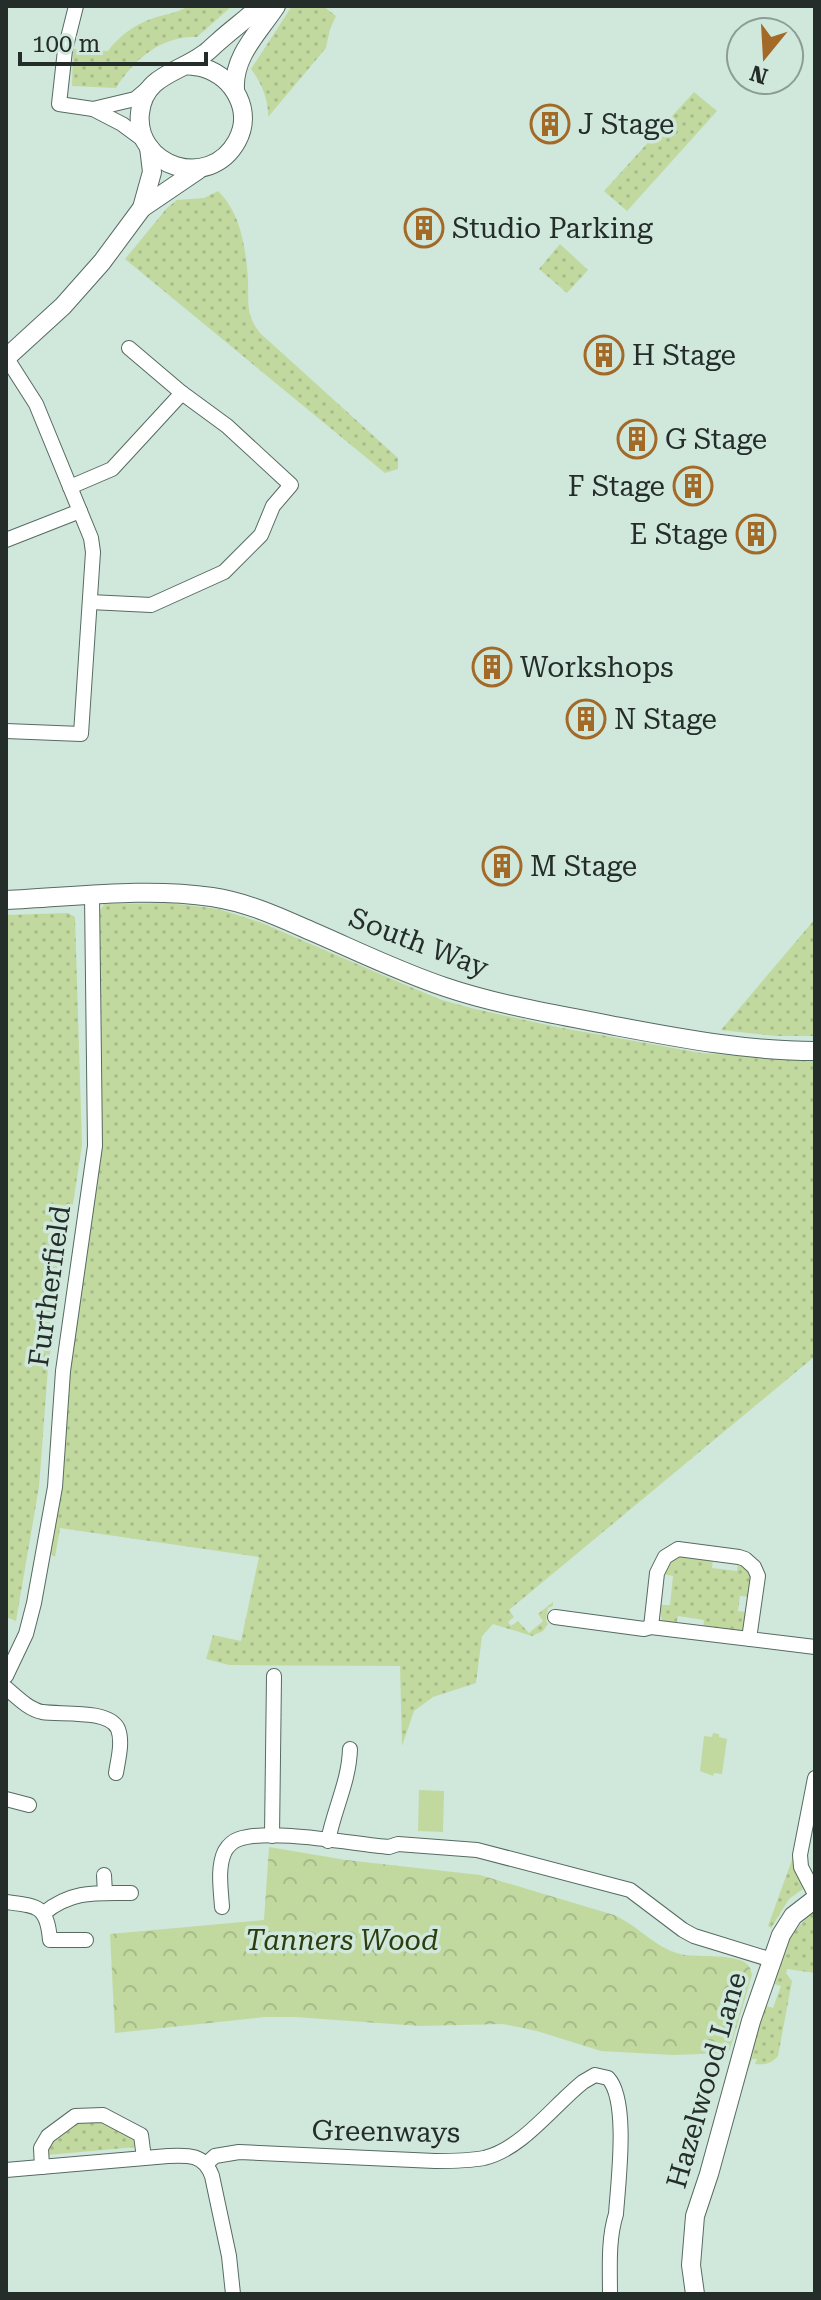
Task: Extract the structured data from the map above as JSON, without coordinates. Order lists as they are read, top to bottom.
{
  "streets": {
    "street": [
      "South Way",
      "Furtherfield",
      "Hazelwood Lane",
      "Greenways"
    ]
  },
  "crossings": [
    ["South Way", "Furtherfield"]
  ],
  "parks": ["Tanners Wood"],
  "places": {
    "building": [
      "J Stage",
      "Studio Parking",
      "H Stage",
      "G Stage",
      "F Stage",
      "E Stage",
      "Workshops",
      "N Stage",
      "M Stage"
    ]
  },
  "scale_bar": "100 m",
  "north": "bottom"
}
